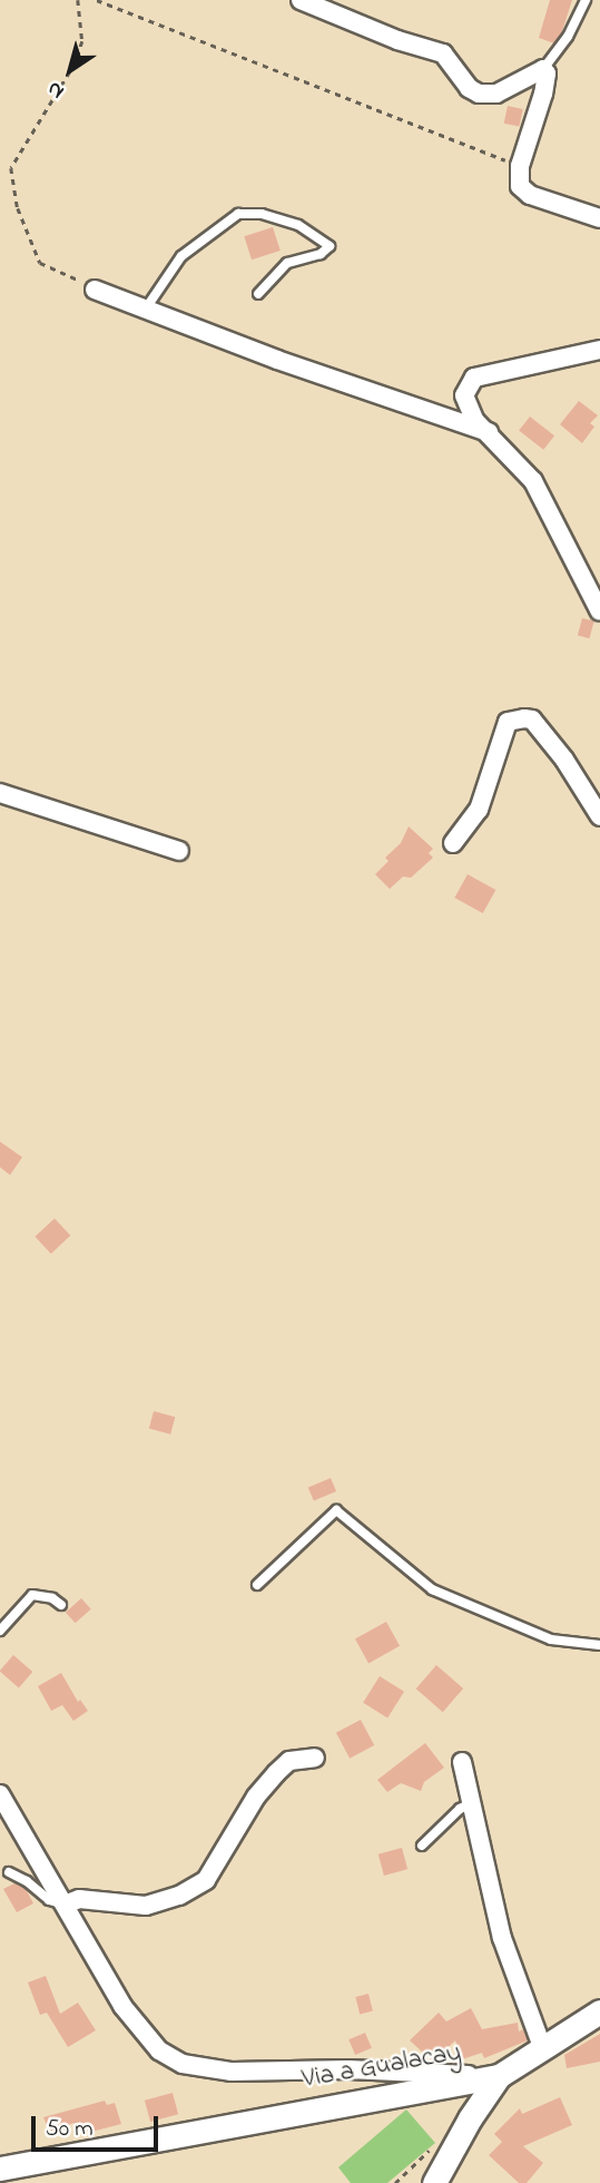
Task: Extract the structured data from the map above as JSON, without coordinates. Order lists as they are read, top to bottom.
{
  "streets": {
    "street": ["Via a Gualacay"]
  },
  "scale_bar": "50 m",
  "north": "bottom left"
}
